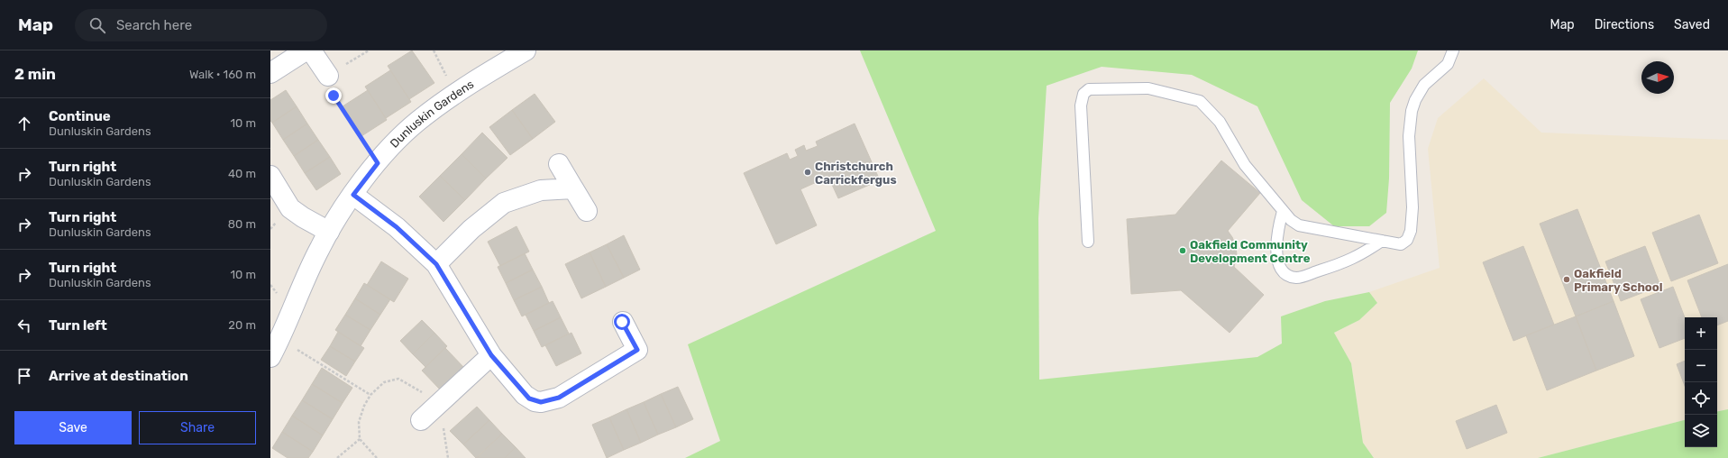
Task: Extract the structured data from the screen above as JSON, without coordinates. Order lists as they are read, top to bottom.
{
  "streets": {
    "street": ["Dunluskin Gardens"]
  },
  "places": ["Christchurch Carrickfergus", "Oakfield Community Development Centre", "Oakfield Primary School"],
  "north": "right",
  "page": {
    "header": "Map",
    "search": "Search here",
    "nav": ["Map", "Directions", "Saved"],
    "heading": ["2 min", "Walk · 160 m"],
    "list": [
      ["Continue", "Dunluskin Gardens", "10 m"],
      ["Turn right", "Dunluskin Gardens", "40 m"],
      ["Turn right", "Dunluskin Gardens", "80 m"],
      ["Turn right", "Dunluskin Gardens", "10 m"],
      ["Turn left", "20 m"],
      "Arrive at destination"
    ],
    "map_buttons": ["+", "−"],
    "buttons": ["Save", "Share"]
  }
}
